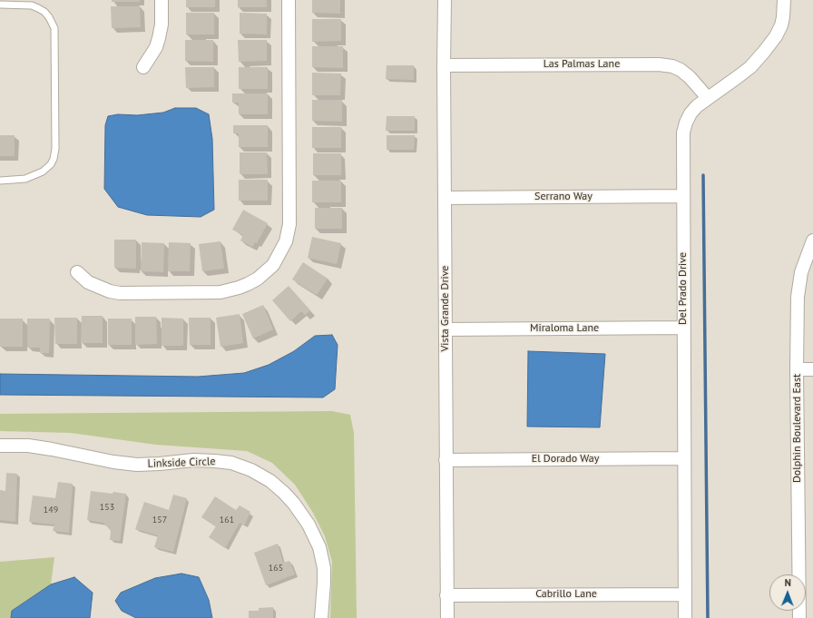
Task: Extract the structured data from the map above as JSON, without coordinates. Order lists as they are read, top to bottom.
{
  "streets": {
    "street": [
      "Las Palmas Lane",
      "Serrano Way",
      "Del Prado Drive",
      "Vista Grande Drive",
      "Miraloma Lane",
      "Dolphin Boulevard East",
      "El Dorado Way",
      "Linkside Circle",
      "Cabrillo Lane"
    ]
  },
  "crossings": [
    ["Las Palmas Lane", "Del Prado Drive"],
    ["Las Palmas Lane", "Vista Grande Drive"],
    ["Serrano Way", "Del Prado Drive"],
    ["Serrano Way", "Vista Grande Drive"],
    ["Del Prado Drive", "Miraloma Lane"],
    ["Del Prado Drive", "El Dorado Way"],
    ["Del Prado Drive", "Cabrillo Lane"],
    ["Vista Grande Drive", "Miraloma Lane"],
    ["Vista Grande Drive", "El Dorado Way"],
    ["Vista Grande Drive", "Cabrillo Lane"]
  ],
  "house_numbers": [
    "153",
    "149",
    "157",
    "161",
    "165"
  ],
  "north": "top"
}
